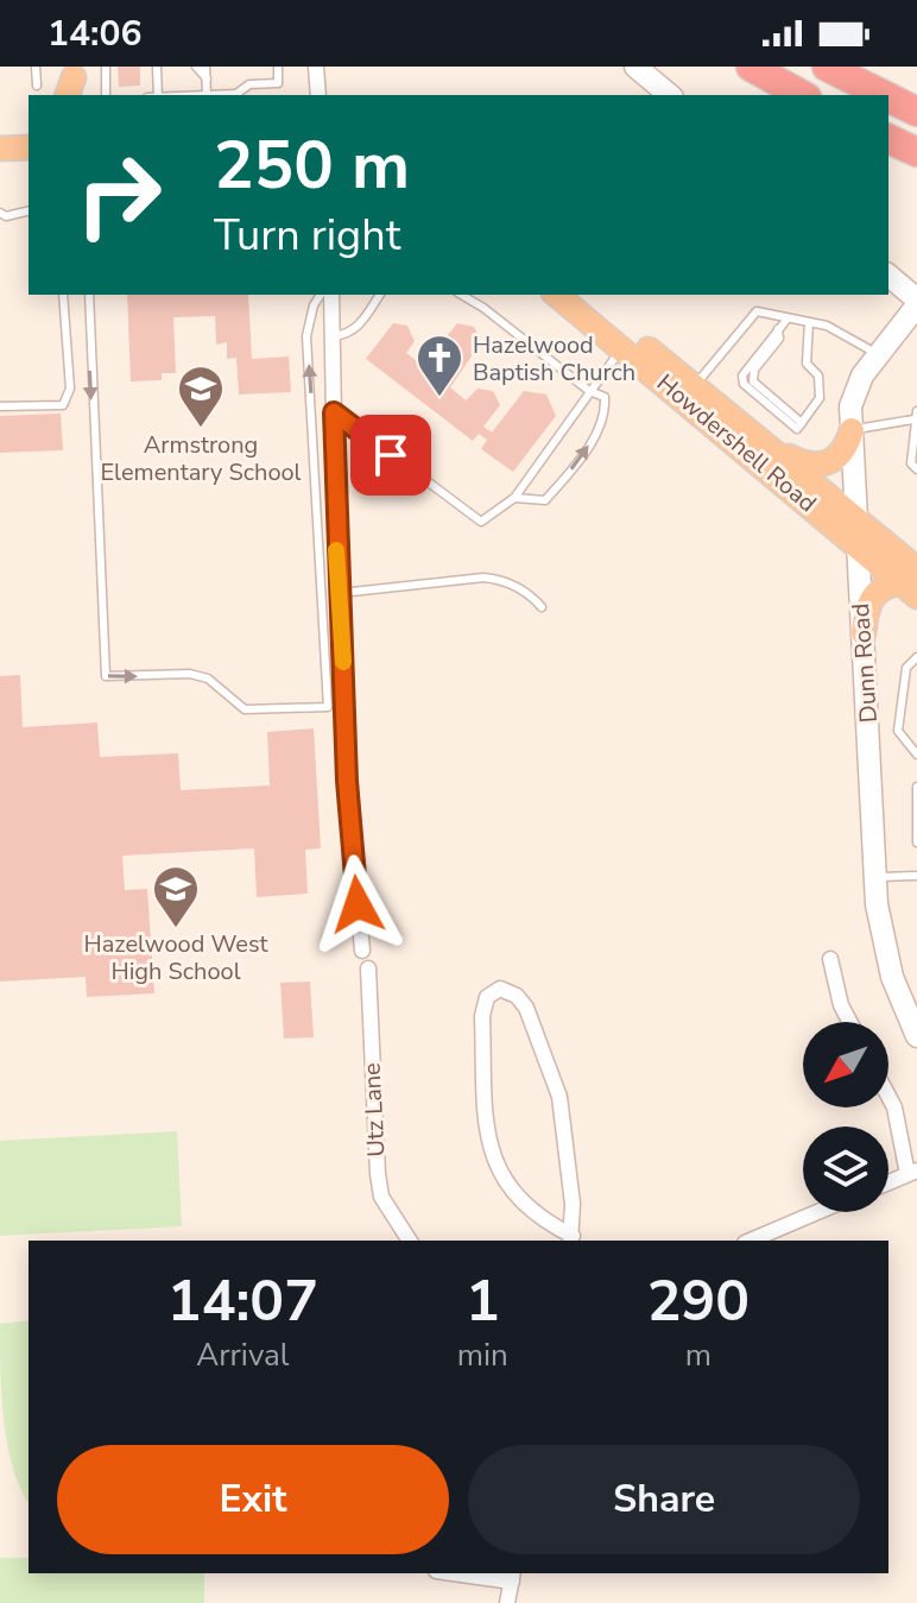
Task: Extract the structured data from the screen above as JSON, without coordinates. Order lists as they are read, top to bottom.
{
  "streets": {
    "main road": ["Howdershell Road"],
    "street": ["Dunn Road", "Utz Lane"]
  },
  "crossings": [
    ["Howdershell Road", "Dunn Road"]
  ],
  "places": {
    "church": ["Hazelwood Baptish Church"],
    "school or university": ["Armstrong Elementary School", "Hazelwood West High School"]
  },
  "north": "bottom left",
  "page": {
    "status": "14:06",
    "turn": ["250 m", "Turn right"],
    "eta": [
      "14:07",
      "Arrival",
      "1",
      "min",
      "290",
      "m"
    ],
    "buttons": ["Exit", "Share"]
  }
}
